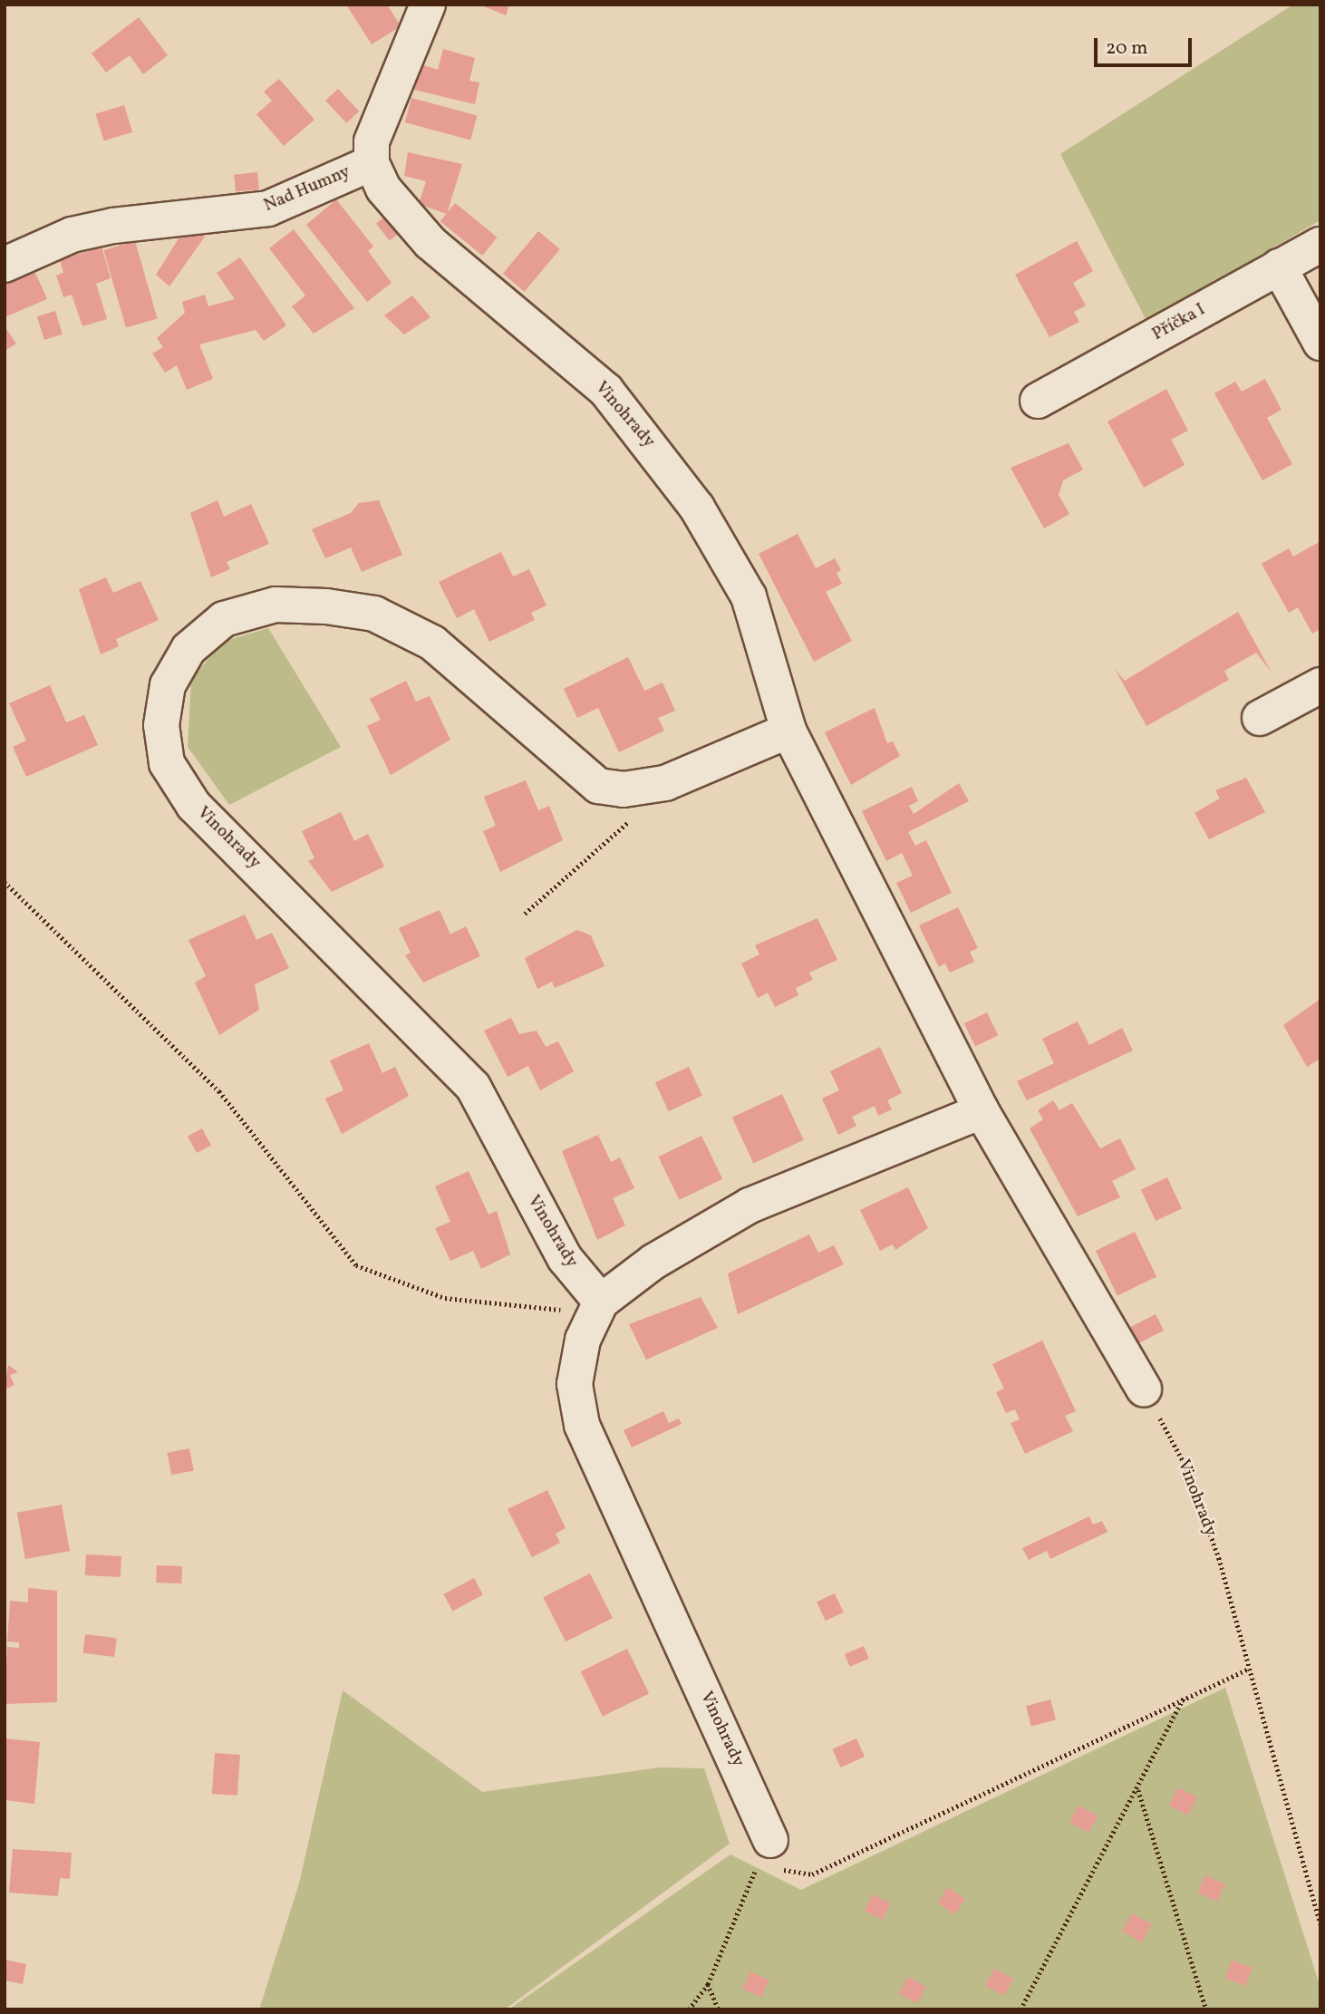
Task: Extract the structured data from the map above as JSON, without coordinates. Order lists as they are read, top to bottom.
{
  "streets": {
    "street": ["Nad Humny", "Příčka I", "Vinohrady"]
  },
  "crossings": [
    ["Nad Humny", "Vinohrady"]
  ],
  "scale_bar": "20 m"
}
